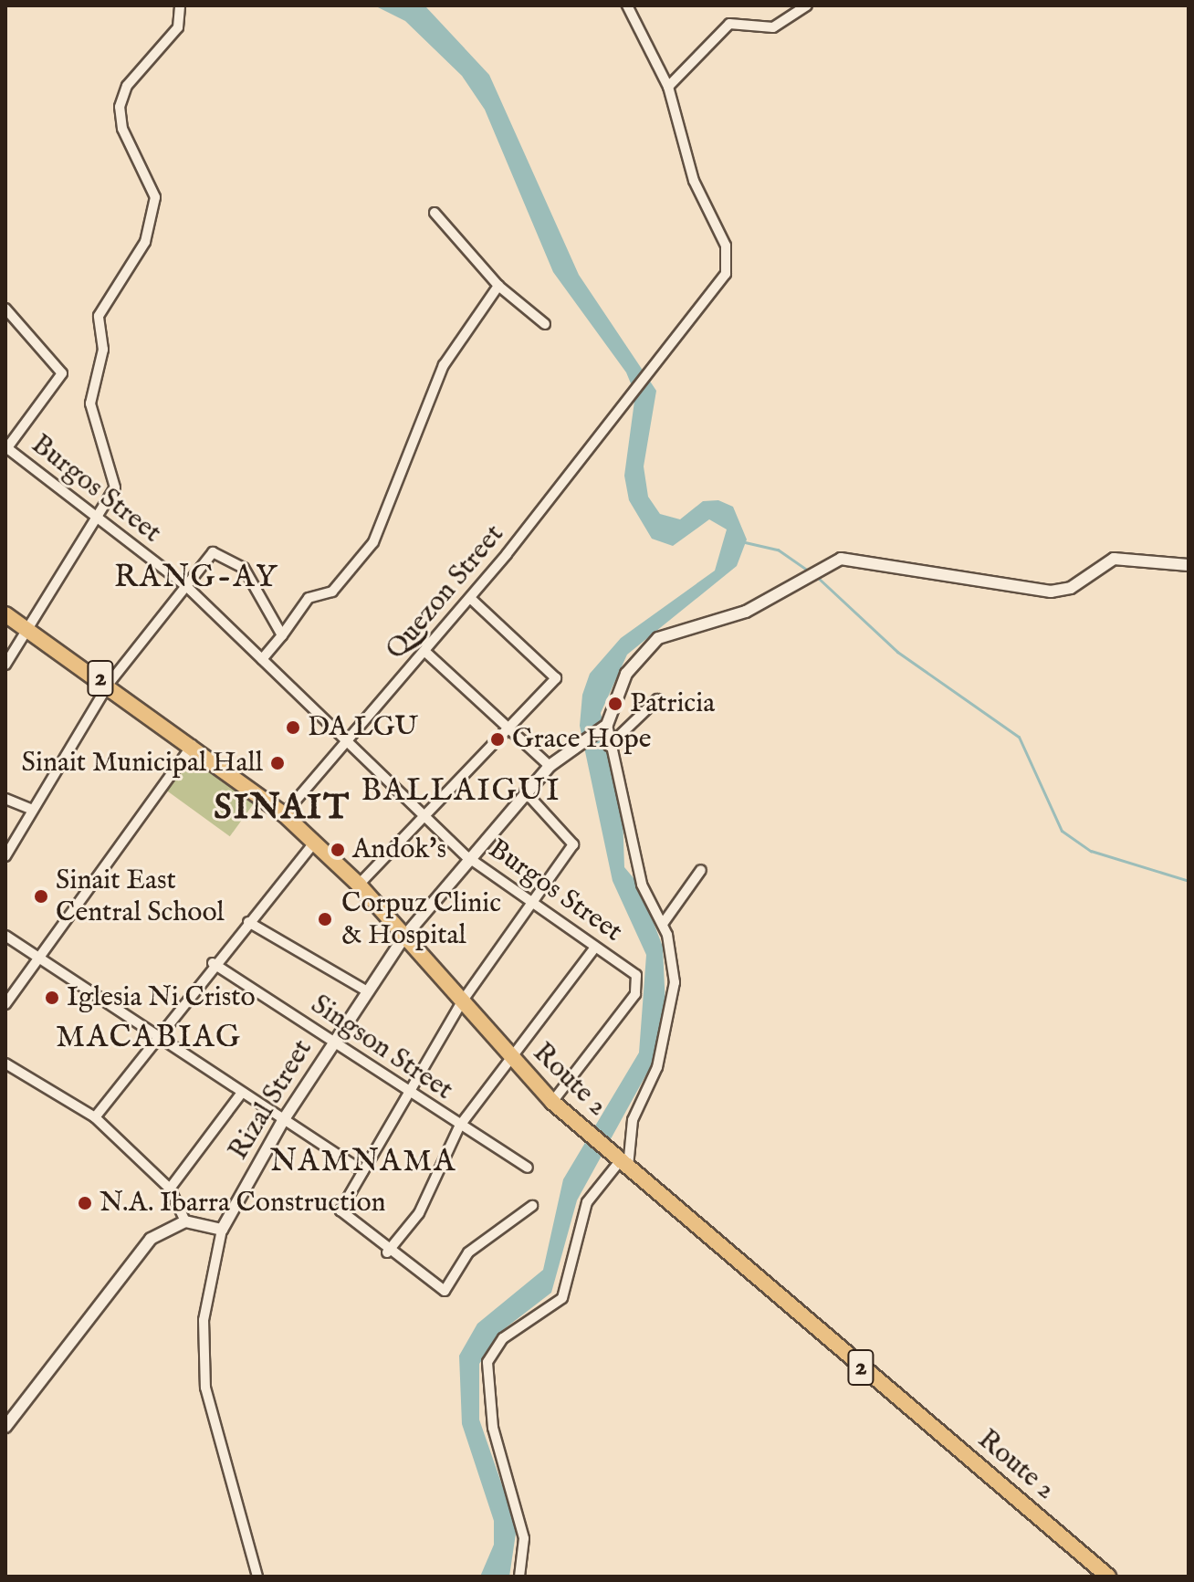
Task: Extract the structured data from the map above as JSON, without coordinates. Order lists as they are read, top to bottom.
{
  "streets": {
    "highway": ["2", "Route 2"],
    "street": [
      "Burgos Street",
      "Quezon Street",
      "Singson Street",
      "Rizal Street"
    ]
  },
  "crossings": [
    ["Burgos Street", "Quezon Street"],
    ["Burgos Street", "Route 2"],
    ["Burgos Street", "Rizal Street"],
    ["Quezon Street", "Route 2"],
    ["Singson Street", "Rizal Street"],
    ["Route 2", "Rizal Street"]
  ],
  "districts": [
    "RANG-AY",
    "BALLAIGUI",
    "SINAIT",
    "MACABIAG",
    "NAMNAMA"
  ],
  "places": [
    "Patricia",
    "DA LGU",
    "Grace Hope",
    "Sinait Municipal Hall",
    "Andok's",
    "Sinait East Central School",
    "Corpuz Clinic & Hospital",
    "Iglesia Ni Cristo",
    "N.A. Ibarra Construction"
  ]
}
